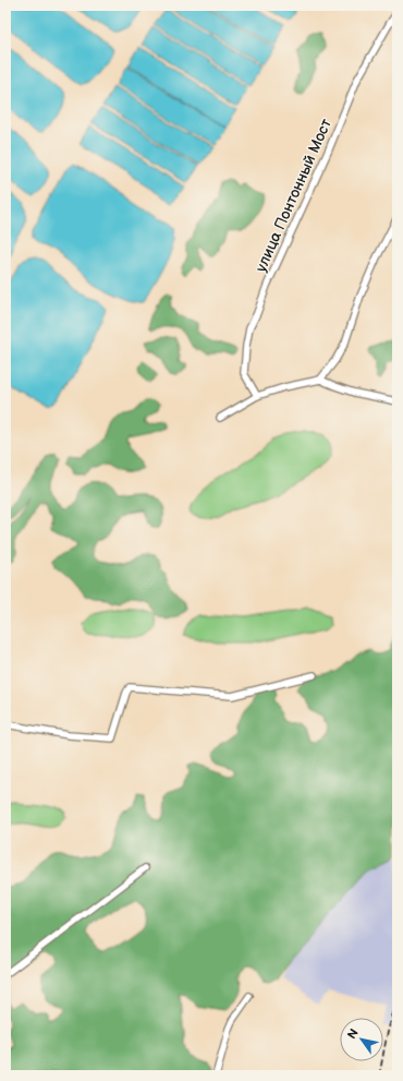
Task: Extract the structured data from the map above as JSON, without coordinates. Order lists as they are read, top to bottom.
{
  "streets": {
    "street": ["улица Понтонный Мост"]
  },
  "north": "top left"
}
